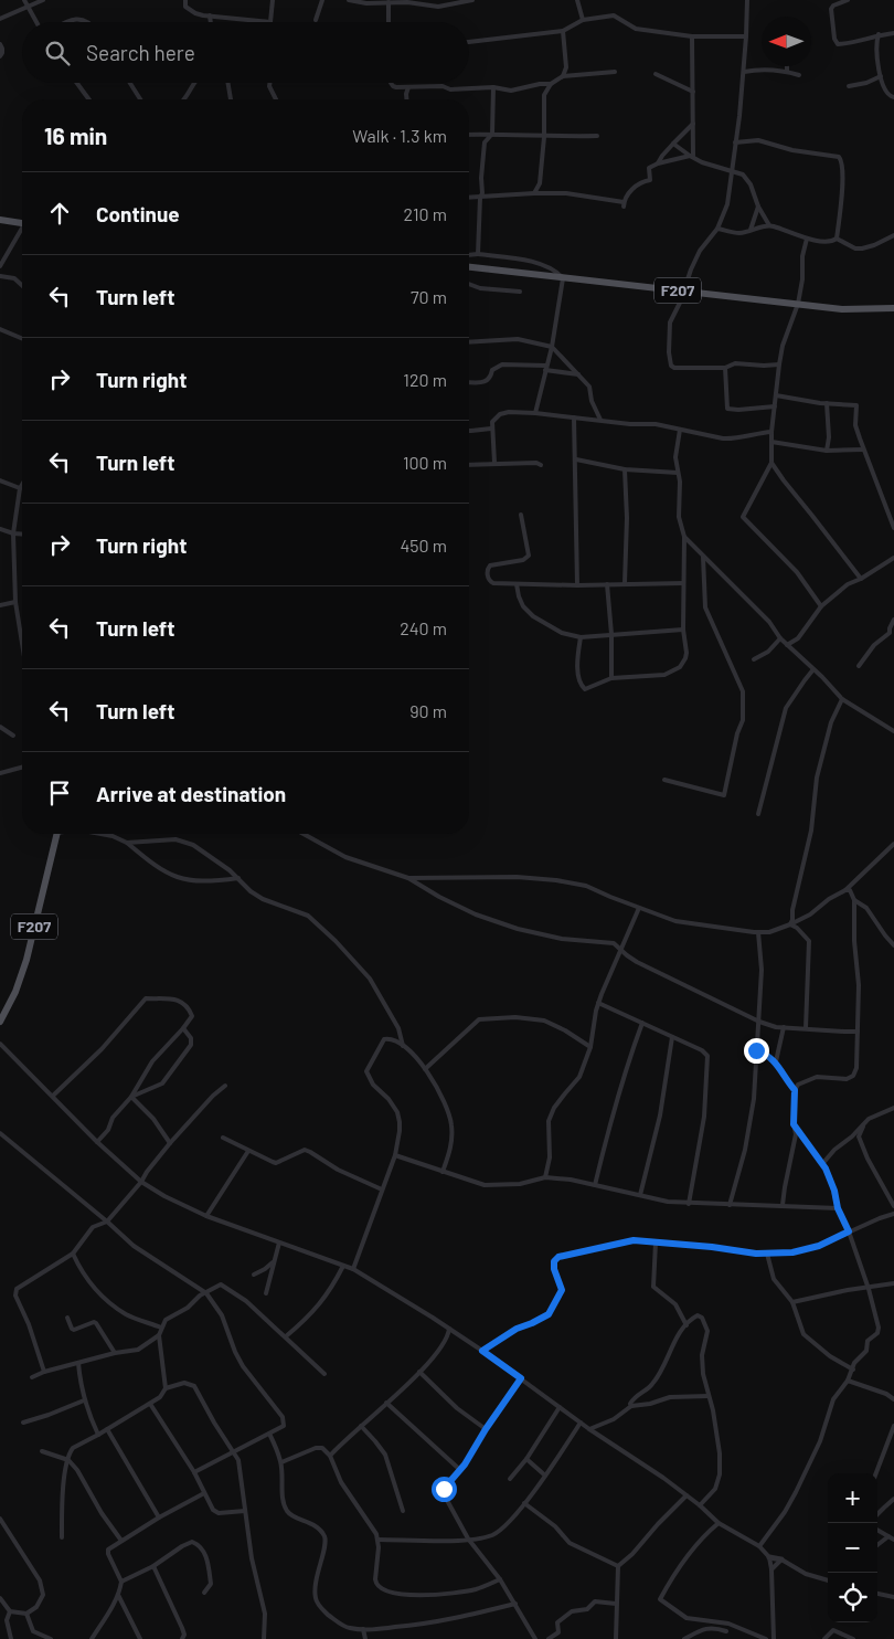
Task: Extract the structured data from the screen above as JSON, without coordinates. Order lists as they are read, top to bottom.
{
  "streets": {
    "main road": ["F207"]
  },
  "north": "left",
  "page": {
    "search": "Search here",
    "heading": ["16 min", "Walk · 1.3 km"],
    "list": [
      ["Continue", "210 m"],
      ["Turn left", "70 m"],
      ["Turn right", "120 m"],
      ["Turn left", "100 m"],
      ["Turn right", "450 m"],
      ["Turn left", "240 m"],
      ["Turn left", "90 m"],
      "Arrive at destination"
    ],
    "map_buttons": ["+", "−"]
  }
}
